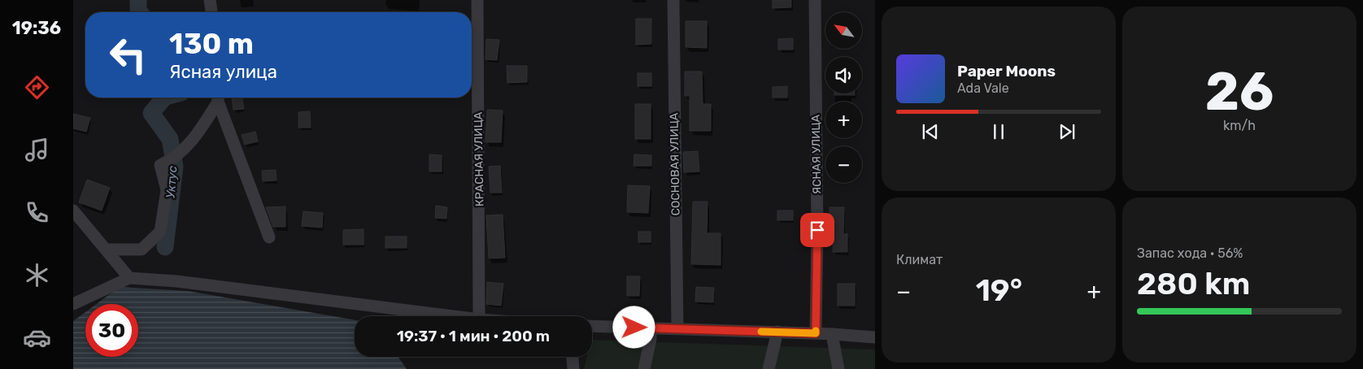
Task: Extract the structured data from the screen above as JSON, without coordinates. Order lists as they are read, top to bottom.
{
  "streets": {
    "street": ["ЯСНАЯ УЛИЦА", "КРАСНАЯ УЛИЦА", "СОСНОВАЯ УЛИЦА"]
  },
  "water": ["Уктус"],
  "north": "top left",
  "page": {
    "tabs": "19:36",
    "tile": [
      ["26", "km/h"],
      "Климат",
      ["Запас хода · 56%", "280 km"]
    ],
    "map_buttons": ["+", "−"],
    "turn": ["130 m", "Ясная улица"],
    "song": ["Paper Moons", "Ada Vale"],
    "heat": ["−", "19°", "+"],
    "limit": "30",
    "trip": "19:37 · 1 мин · 200 m"
  }
}
